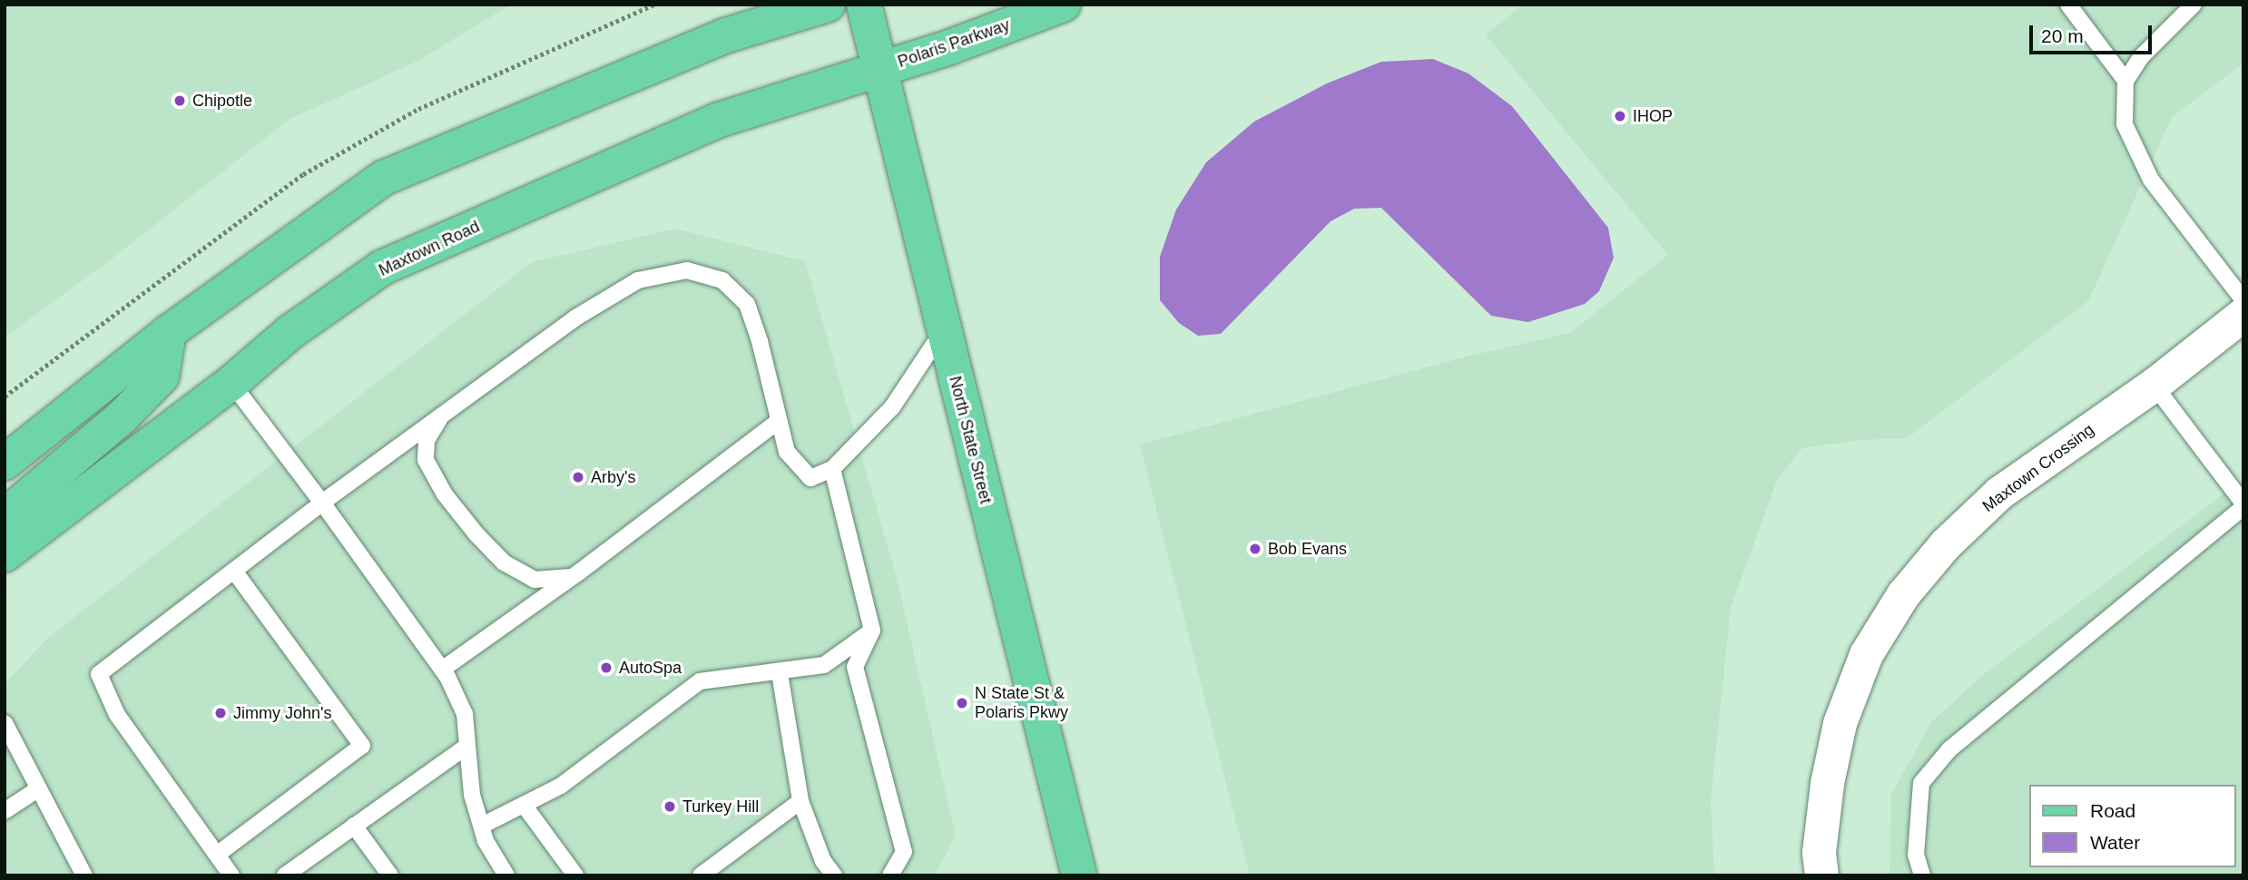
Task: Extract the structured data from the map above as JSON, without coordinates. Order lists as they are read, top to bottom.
{
  "streets": {
    "main road": ["Polaris Parkway", "Maxtown Road", "North State Street"],
    "street": ["Maxtown Crossing"]
  },
  "crossings": [
    ["Polaris Parkway", "Maxtown Road"],
    ["Polaris Parkway", "North State Street"],
    ["Maxtown Road", "North State Street"]
  ],
  "places": [
    "Chipotle",
    "IHOP",
    "Arby's",
    "Bob Evans",
    "AutoSpa",
    "N State St & Polaris Pkwy",
    "Jimmy John's",
    "Turkey Hill"
  ],
  "legend": ["Road", "Water"],
  "scale_bar": "20 m"
}
